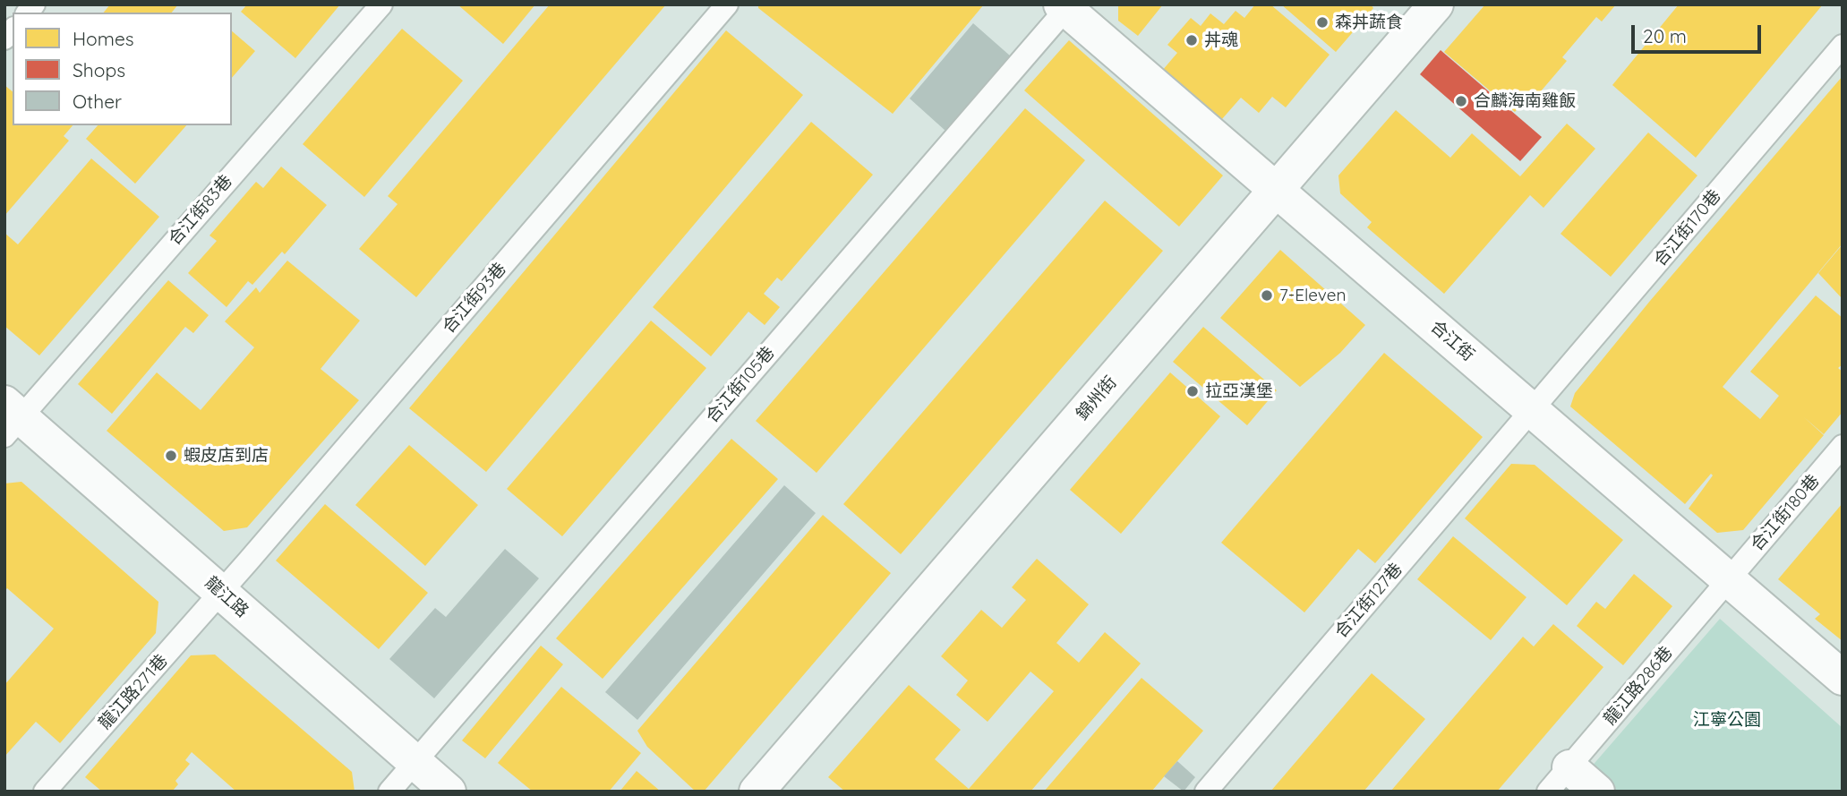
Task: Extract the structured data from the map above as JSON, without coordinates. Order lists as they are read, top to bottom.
{
  "streets": {
    "street": ["合江街", "錦州街", "龍江路"],
    "lane": [
      "合江街83巷",
      "合江街170巷",
      "合江街93巷",
      "合江街105巷",
      "合江街180巷",
      "合江街127巷",
      "龍江路286巷",
      "龍江路271巷"
    ]
  },
  "crossings": [
    ["合江街83巷", "龍江路"],
    ["合江街170巷", "合江街"],
    ["合江街170巷", "合江街127巷"],
    ["合江街93巷", "龍江路"],
    ["合江街93巷", "龍江路271巷"],
    ["合江街", "合江街105巷"],
    ["合江街", "錦州街"],
    ["合江街", "合江街180巷"],
    ["合江街", "合江街127巷"],
    ["合江街", "龍江路286巷"],
    ["合江街105巷", "龍江路"],
    ["合江街180巷", "龍江路286巷"],
    ["龍江路", "龍江路271巷"]
  ],
  "parks": ["江寧公園"],
  "places": [
    "森丼蔬食",
    "丼魂",
    "合麟海南雞飯",
    "7-Eleven",
    "拉亞漢堡",
    "蝦皮店到店"
  ],
  "legend": ["Homes", "Shops", "Other"],
  "scale_bar": "20 m"
}
